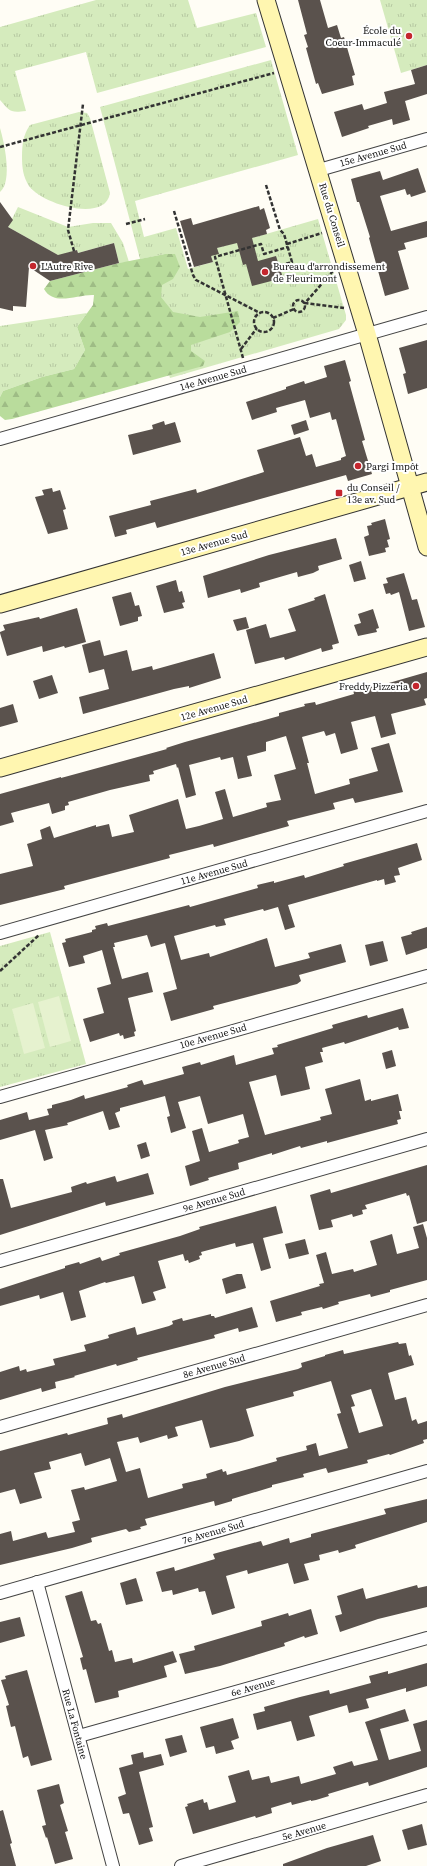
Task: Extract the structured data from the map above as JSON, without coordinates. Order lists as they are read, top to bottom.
{
  "streets": {
    "main road": ["Rue du Conseil", "13e Avenue Sud", "12e Avenue Sud"],
    "street": [
      "15e Avenue Sud",
      "14e Avenue Sud",
      "11e Avenue Sud",
      "10e Avenue Sud",
      "9e Avenue Sud",
      "8e Avenue Sud",
      "7e Avenue Sud",
      "6e Avenue",
      "Rue La Fontaine",
      "5e Avenue"
    ]
  },
  "crossings": [
    ["15e Avenue Sud", "Rue du Conseil"],
    ["Rue du Conseil", "14e Avenue Sud"],
    ["Rue du Conseil", "13e Avenue Sud"],
    ["7e Avenue Sud", "Rue La Fontaine"],
    ["6e Avenue", "Rue La Fontaine"]
  ],
  "places": {
    "other": [
      "École du Coeur-Immaculé",
      "L'Autre Rive",
      "Bureau d'arrondissement de Fleurimont",
      "Pargi Impôt",
      "Freddy Pizzeria"
    ],
    "transit": ["du Conseil / 13e av. Sud"]
  }
}
